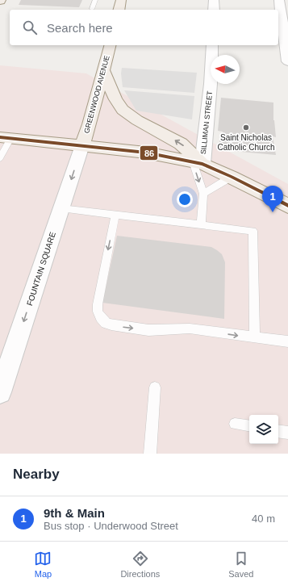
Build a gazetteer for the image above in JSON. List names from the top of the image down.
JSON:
{
  "streets": {
    "main road": ["GREENWOOD AVENUE"],
    "street": ["SILLIMAN STREET", "FOUNTAIN SQUARE"]
  },
  "crossings": [
    ["GREENWOOD AVENUE", "FOUNTAIN SQUARE"]
  ],
  "one_way": ["FOUNTAIN SQUARE"],
  "places": ["Saint Nicholas Catholic Church"],
  "lines": ["transit line 86"],
  "north": "left",
  "page": {
    "search": "Search here",
    "pins": "1",
    "heading": "Nearby",
    "list": [
      {
        "mark": "1",
        "name": "9th & Main",
        "note": "Bus stop · Underwood Street",
        "value": "40 m"
      }
    ],
    "nav": ["Map", "Directions", "Saved"]
  }
}
